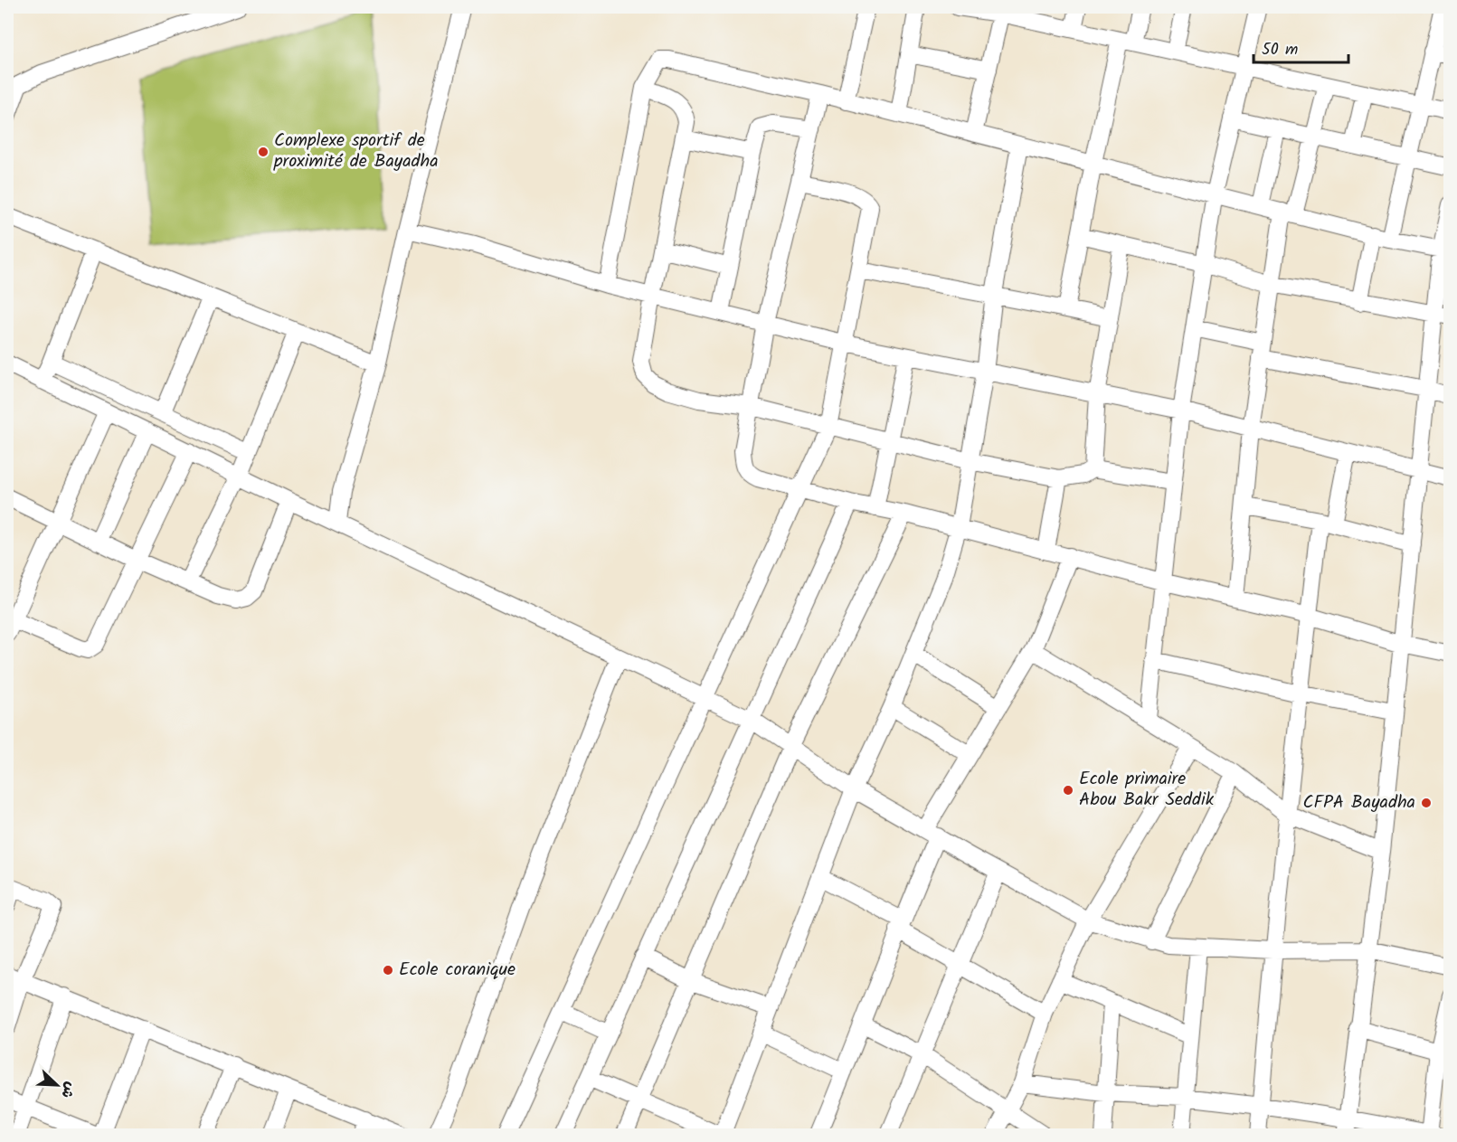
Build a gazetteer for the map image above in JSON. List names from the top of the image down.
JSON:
{
  "places": [
    "Complexe sportif de proximité de Bayadha",
    "Ecole primaire Abou Bakr Seddik",
    "CFPA Bayadha",
    "Ecole coranique"
  ],
  "scale_bar": "50 m",
  "north": "bottom right"
}
